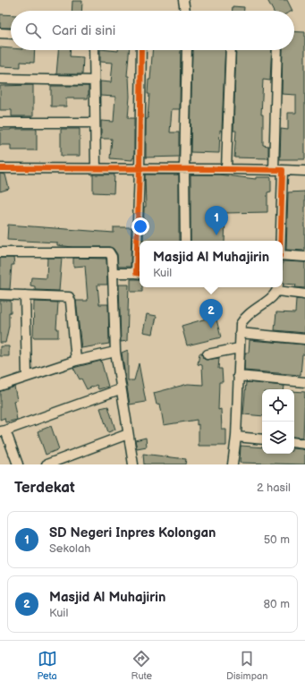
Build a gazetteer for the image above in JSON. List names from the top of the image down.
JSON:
{
  "page": {
    "search": "Cari di sini",
    "pins": ["1", "2"],
    "popup": ["Masjid Al Muhajirin", "Kuil"],
    "heading": ["Terdekat", "2 hasil"],
    "list": [
      {
        "mark": "1",
        "name": "SD Negeri Inpres Kolongan",
        "note": "Sekolah",
        "value": "50 m"
      },
      {
        "mark": "2",
        "name": "Masjid Al Muhajirin",
        "note": "Kuil",
        "value": "80 m"
      }
    ],
    "nav": ["Peta", "Rute", "Disimpan"]
  }
}
